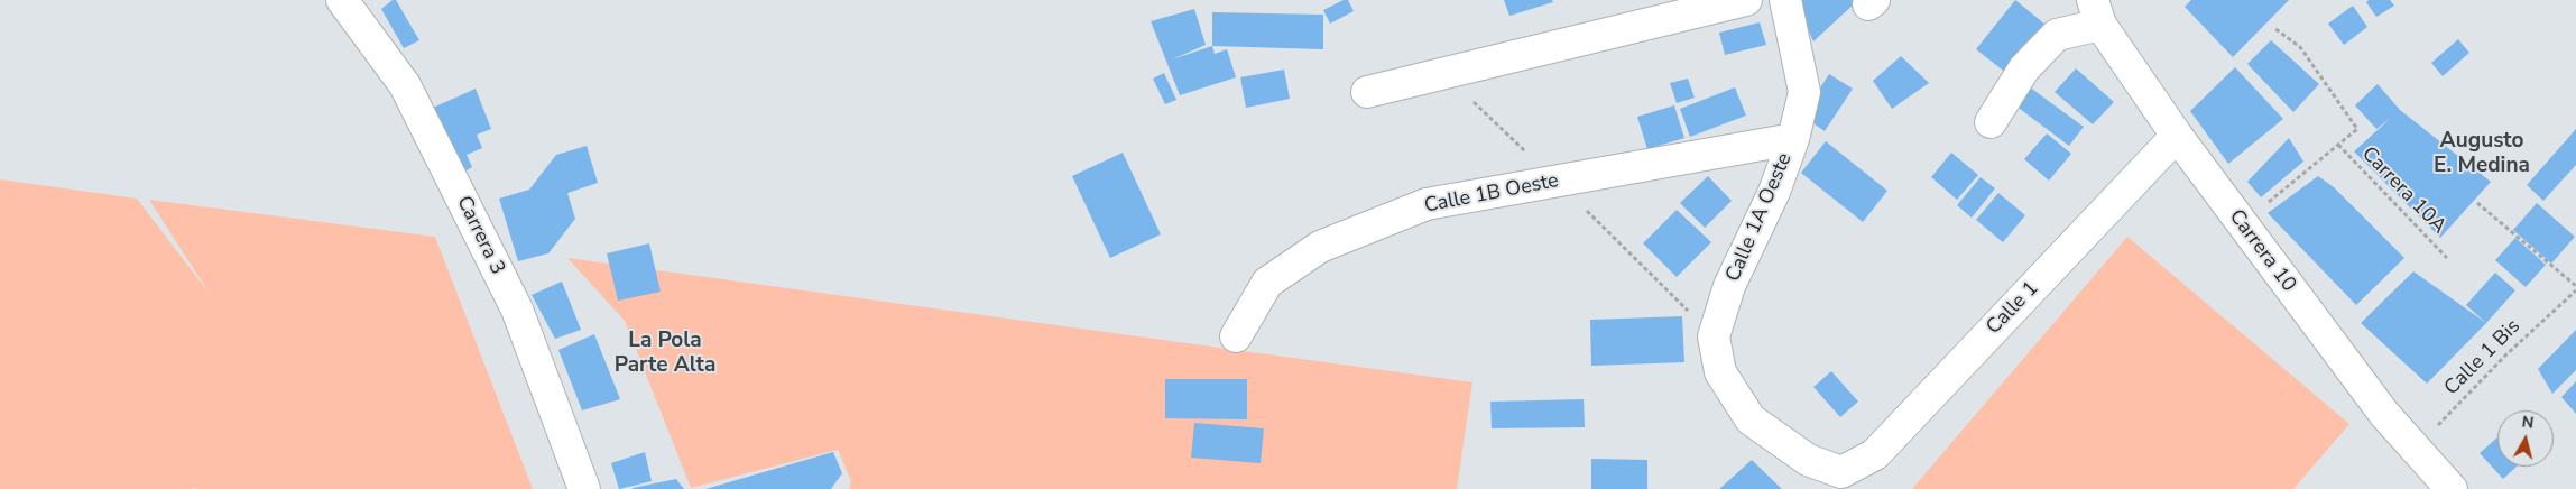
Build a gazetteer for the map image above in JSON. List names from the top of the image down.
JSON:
{
  "streets": {
    "street": [
      "Calle 1B Oeste",
      "Calle 1A Oeste",
      "Carrera 3",
      "Carrera 10",
      "Calle 1"
    ],
    "path": ["Carrera 10A", "Calle 1 Bis"]
  },
  "crossings": [
    ["Calle 1B Oeste", "Calle 1A Oeste"],
    ["Calle 1A Oeste", "Calle 1"],
    ["Carrera 10", "Calle 1"],
    ["Carrera 10", "Calle 1 Bis"]
  ],
  "districts": ["Augusto E. Medina", "La Pola Parte Alta"],
  "north": "top"
}
